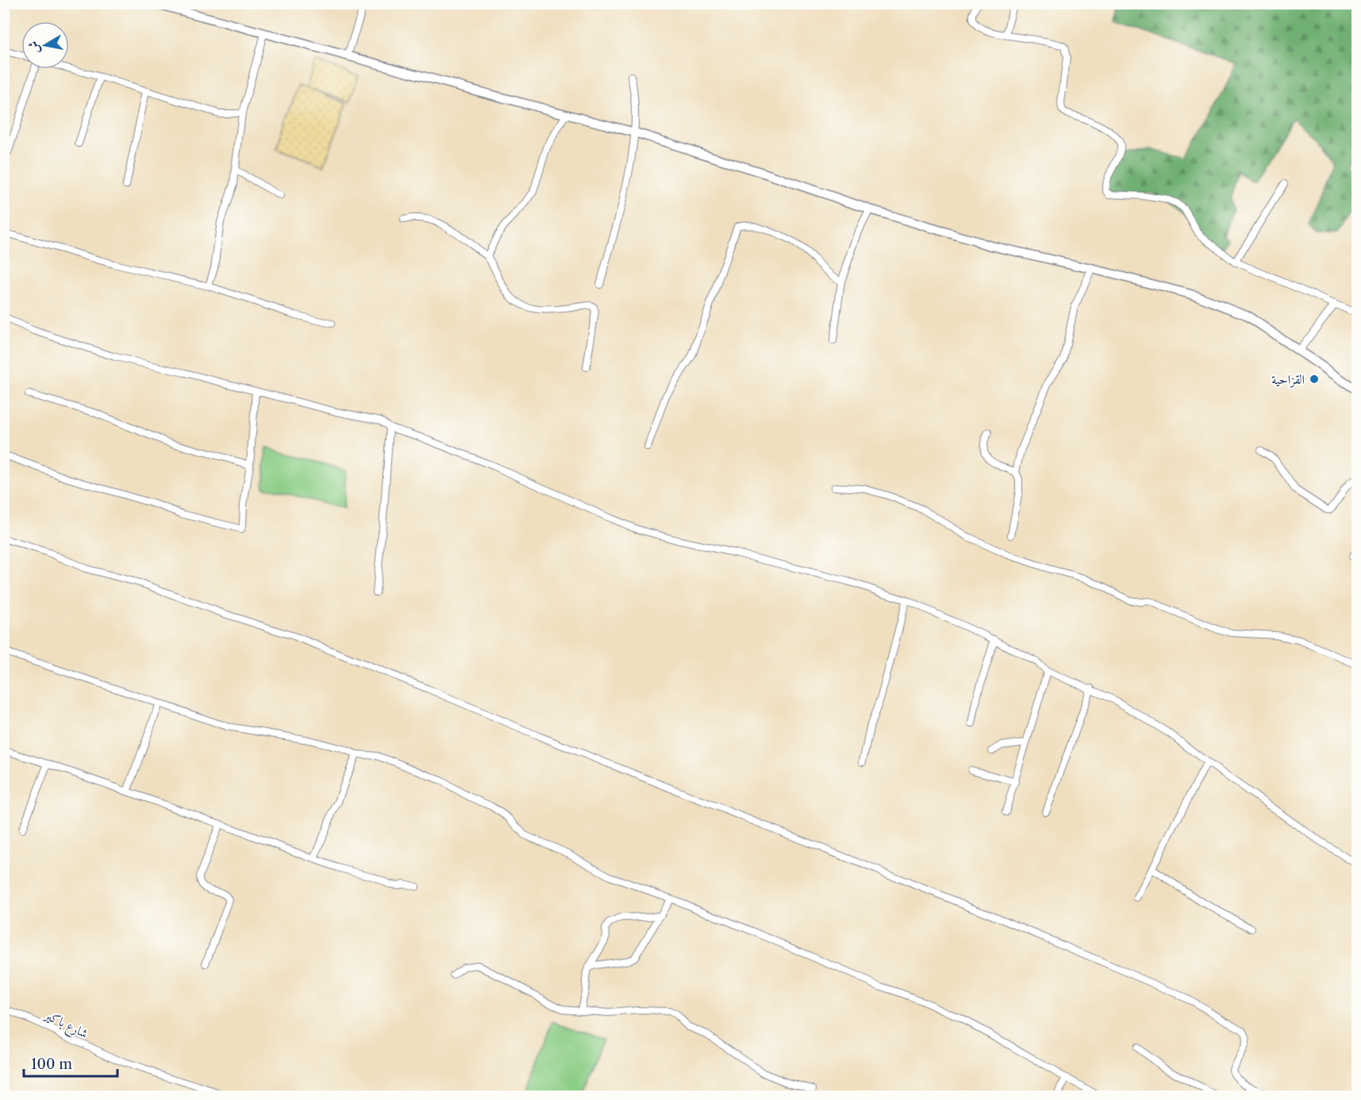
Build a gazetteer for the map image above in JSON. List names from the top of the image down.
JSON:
{
  "streets": {
    "street": ["شارع باكير"]
  },
  "places": ["القزاحية"],
  "scale_bar": "100 m",
  "north": "left"
}
